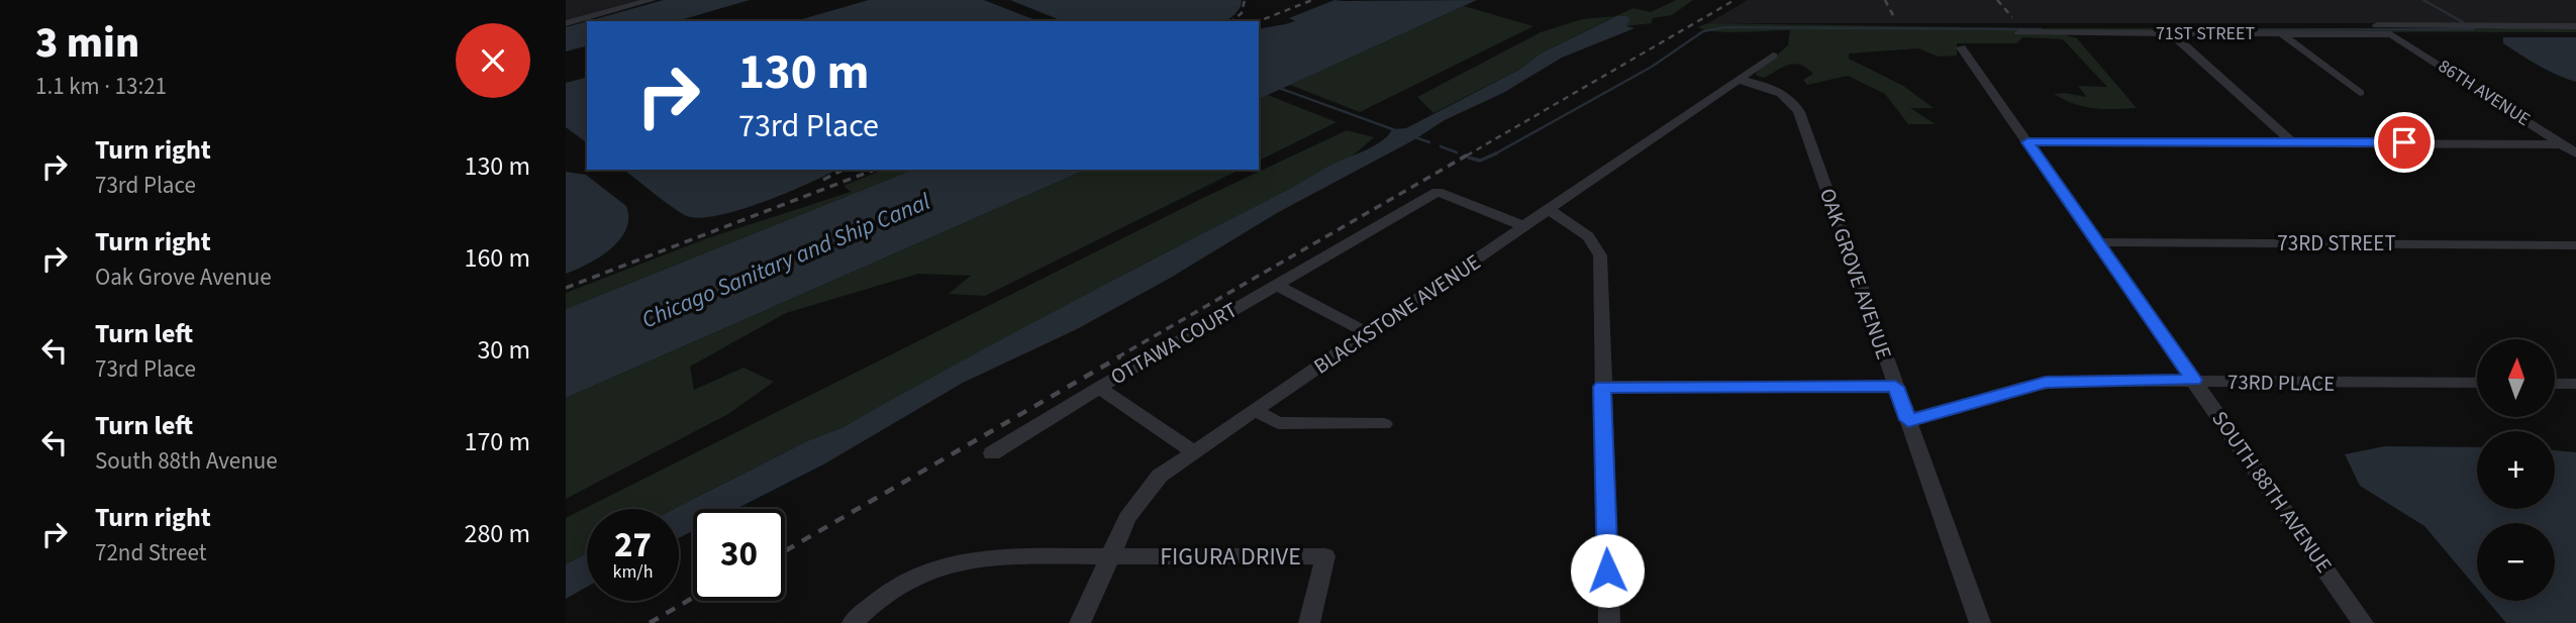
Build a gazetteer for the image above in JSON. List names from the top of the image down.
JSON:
{
  "streets": {
    "street": [
      "71ST STREET",
      "86TH AVENUE",
      "73RD STREET",
      "OAK GROVE AVENUE",
      "BLACKSTONE AVENUE",
      "OTTAWA COURT",
      "73RD PLACE",
      "SOUTH 88TH AVENUE",
      "FIGURA DRIVE"
    ]
  },
  "crossings": [
    ["71ST STREET", "86TH AVENUE"],
    ["73RD STREET", "SOUTH 88TH AVENUE"],
    ["OAK GROVE AVENUE", "BLACKSTONE AVENUE"],
    ["OAK GROVE AVENUE", "73RD PLACE"],
    ["BLACKSTONE AVENUE", "OTTAWA COURT"],
    ["BLACKSTONE AVENUE", "FIGURA DRIVE"],
    ["73RD PLACE", "SOUTH 88TH AVENUE"]
  ],
  "water": ["Chicago Sanitary and Ship Canal"],
  "north": "top",
  "page": {
    "heading": ["3 min", "1.1 km · 13:21"],
    "turn": ["130 m", "73rd Place"],
    "list": [
      {
        "name": "Turn right",
        "note": "73rd Place",
        "value": "130 m"
      },
      {
        "name": "Turn right",
        "note": "Oak Grove Avenue",
        "value": "160 m"
      },
      {
        "name": "Turn left",
        "note": "73rd Place",
        "value": "30 m"
      },
      {
        "name": "Turn left",
        "note": "South 88th Avenue",
        "value": "170 m"
      },
      {
        "name": "Turn right",
        "note": "72nd Street",
        "value": "280 m"
      }
    ],
    "map_buttons": ["+", "−"],
    "speed": "27 km/h",
    "limit": "30"
  }
}
